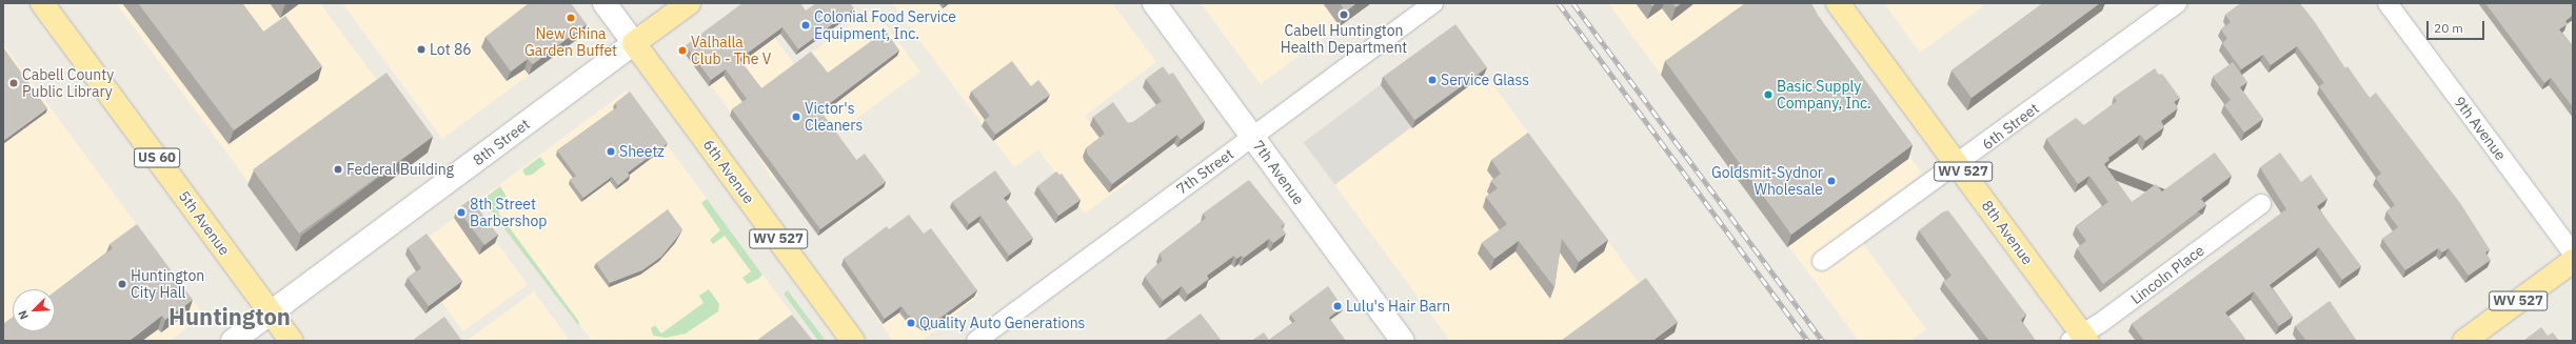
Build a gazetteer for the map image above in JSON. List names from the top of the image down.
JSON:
{
  "streets": {
    "main road": [
      "8th Street",
      "US 60",
      "6th Avenue",
      "WV 527",
      "7th Avenue",
      "5th Avenue",
      "8th Avenue"
    ],
    "street": [
      "6th Street",
      "9th Avenue",
      "7th Street",
      "Lincoln Place"
    ]
  },
  "crossings": [
    ["6th Street", "8th Avenue"],
    ["8th Street", "6th Avenue"],
    ["8th Street", "5th Avenue"],
    ["7th Street", "7th Avenue"],
    ["8th Avenue", "Lincoln Place"]
  ],
  "districts": ["Huntington"],
  "places": [
    "Cabell Huntington Health Department",
    "New China Garden Buffet",
    "Colonial Food Service Equipment, Inc.",
    "Lot 86",
    "Valhalla Club - The V",
    "Service Glass",
    "Cabell County Public Library",
    "Basic Supply Company, Inc.",
    "Victor's Cleaners",
    "Sheetz",
    "Federal Building",
    "Goldsmit-Sydnor Wholesale",
    "8th Street Barbershop",
    "Huntington City Hall",
    "Lulu's Hair Barn",
    "Quality Auto Generations"
  ],
  "scale_bar": "20 m",
  "north": "bottom left"
}
